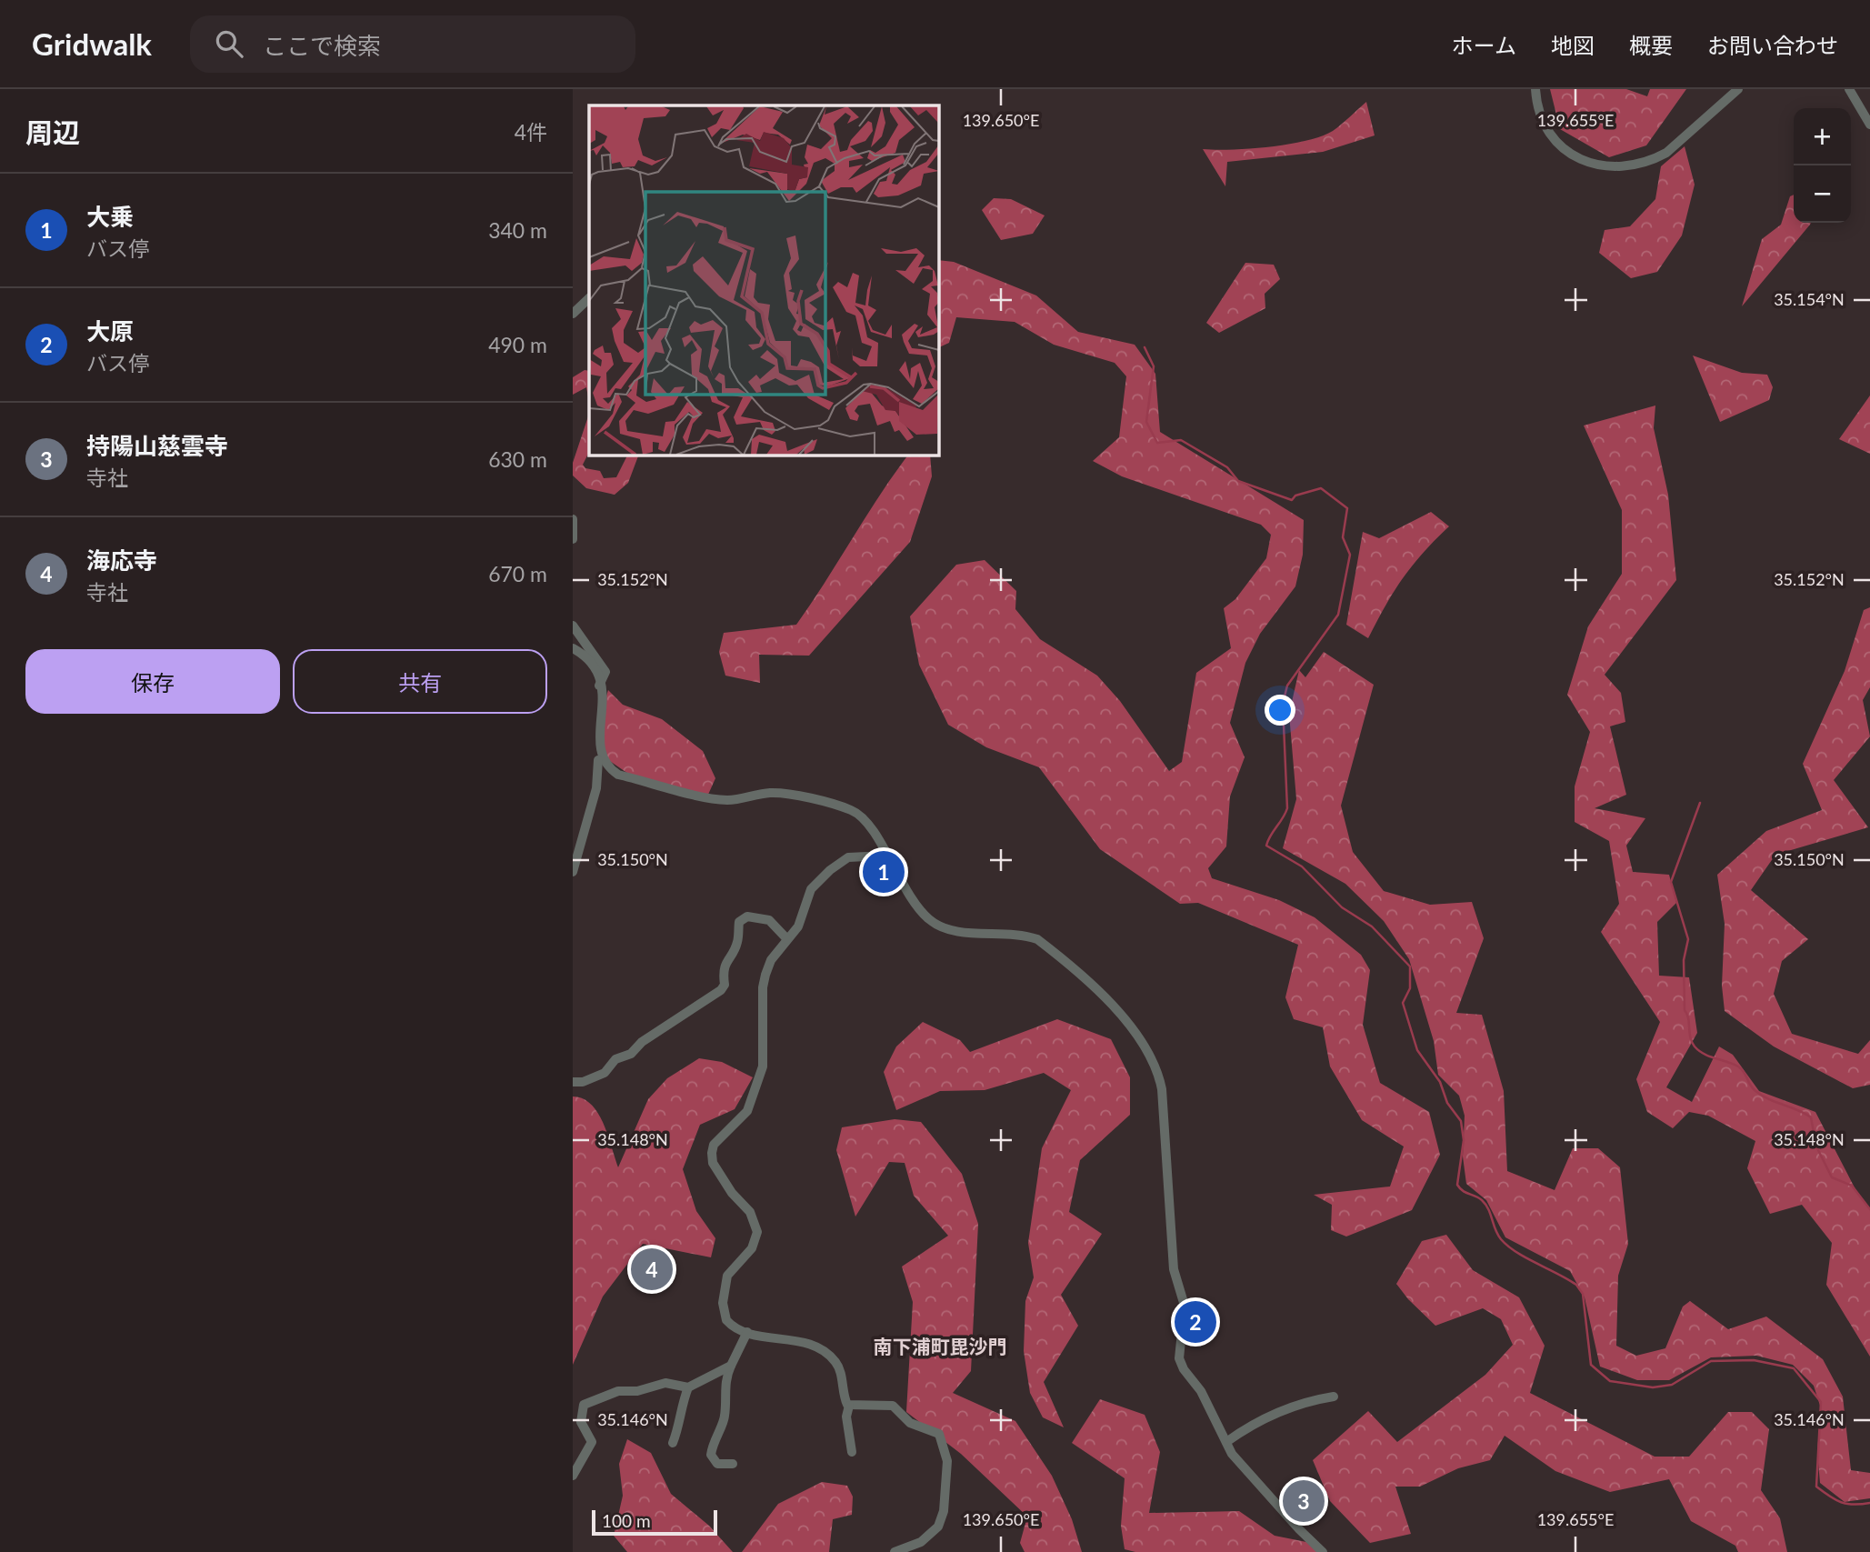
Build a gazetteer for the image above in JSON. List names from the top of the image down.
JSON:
{
  "districts": ["南下浦町毘沙門"],
  "scale_bar": "100 m",
  "page": {
    "header": "Gridwalk",
    "search": "ここで検索",
    "nav": [
      "ホーム",
      "地図",
      "概要",
      "お問い合わせ"
    ],
    "heading": ["周辺", "4件"],
    "map_buttons": ["+", "−"],
    "list": [
      {
        "mark": "1",
        "name": "大乗",
        "note": "バス停",
        "value": "340 m"
      },
      {
        "mark": "2",
        "name": "大原",
        "note": "バス停",
        "value": "490 m"
      },
      {
        "mark": "3",
        "name": "持陽山慈雲寺",
        "note": "寺社",
        "value": "630 m"
      },
      {
        "mark": "4",
        "name": "海応寺",
        "note": "寺社",
        "value": "670 m"
      }
    ],
    "buttons": ["保存", "共有"],
    "pins": [
      "1",
      "4",
      "2",
      "3"
    ],
    "scale": "100 m"
  },
  "coordinates": [
    "139.650°E",
    "139.655°E",
    "35.154°N",
    "35.152°N",
    "35.150°N",
    "35.148°N",
    "35.146°N"
  ]
}
